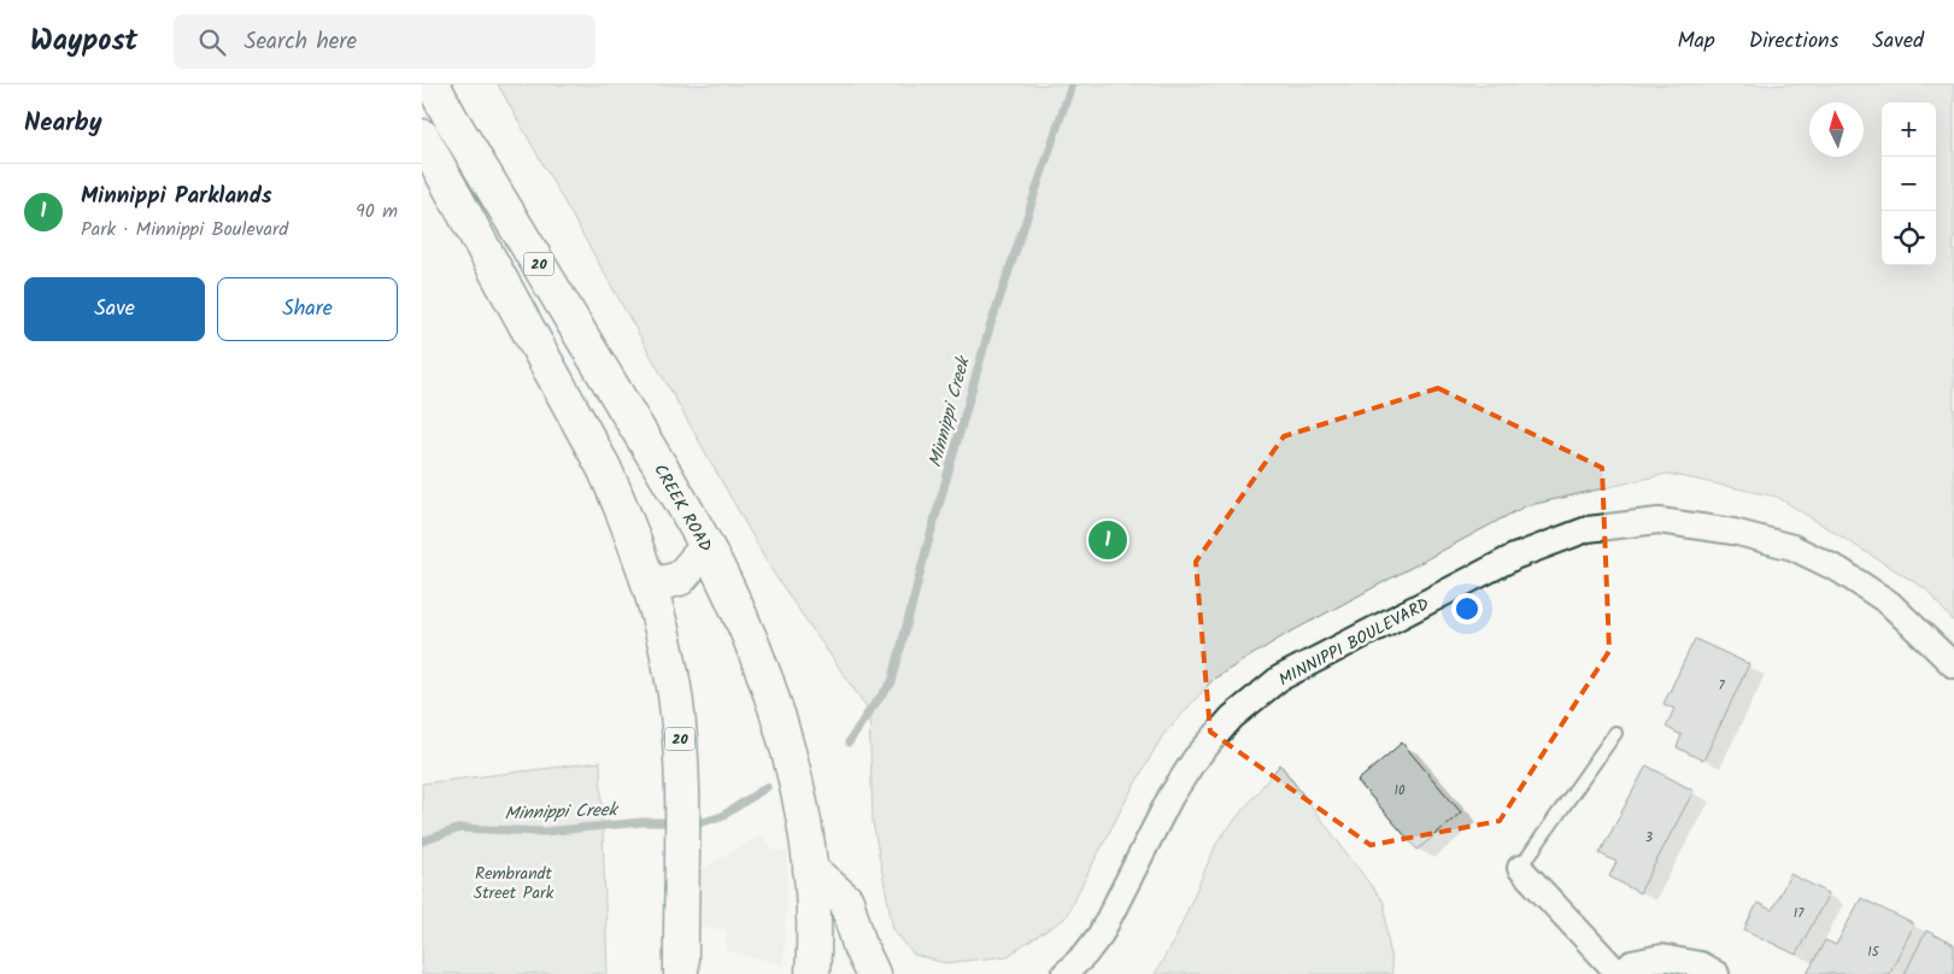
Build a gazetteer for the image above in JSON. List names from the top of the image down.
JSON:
{
  "streets": {
    "main road": ["20", "CREEK ROAD"],
    "street": ["MINNIPPI BOULEVARD"]
  },
  "water": ["Minnippi Creek"],
  "parks": ["Rembrandt Street Park"],
  "house_numbers": [
    "7",
    "10",
    "3",
    "17",
    "15"
  ],
  "north": "top",
  "page": {
    "header": "Waypost",
    "search": "Search here",
    "nav": ["Map", "Directions", "Saved"],
    "heading": "Nearby",
    "map_buttons": ["+", "−"],
    "list": [
      {
        "mark": "1",
        "name": "Minnippi Parklands",
        "note": "Park · Minnippi Boulevard",
        "value": "90 m"
      }
    ],
    "buttons": ["Save", "Share"],
    "pins": "1"
  }
}
